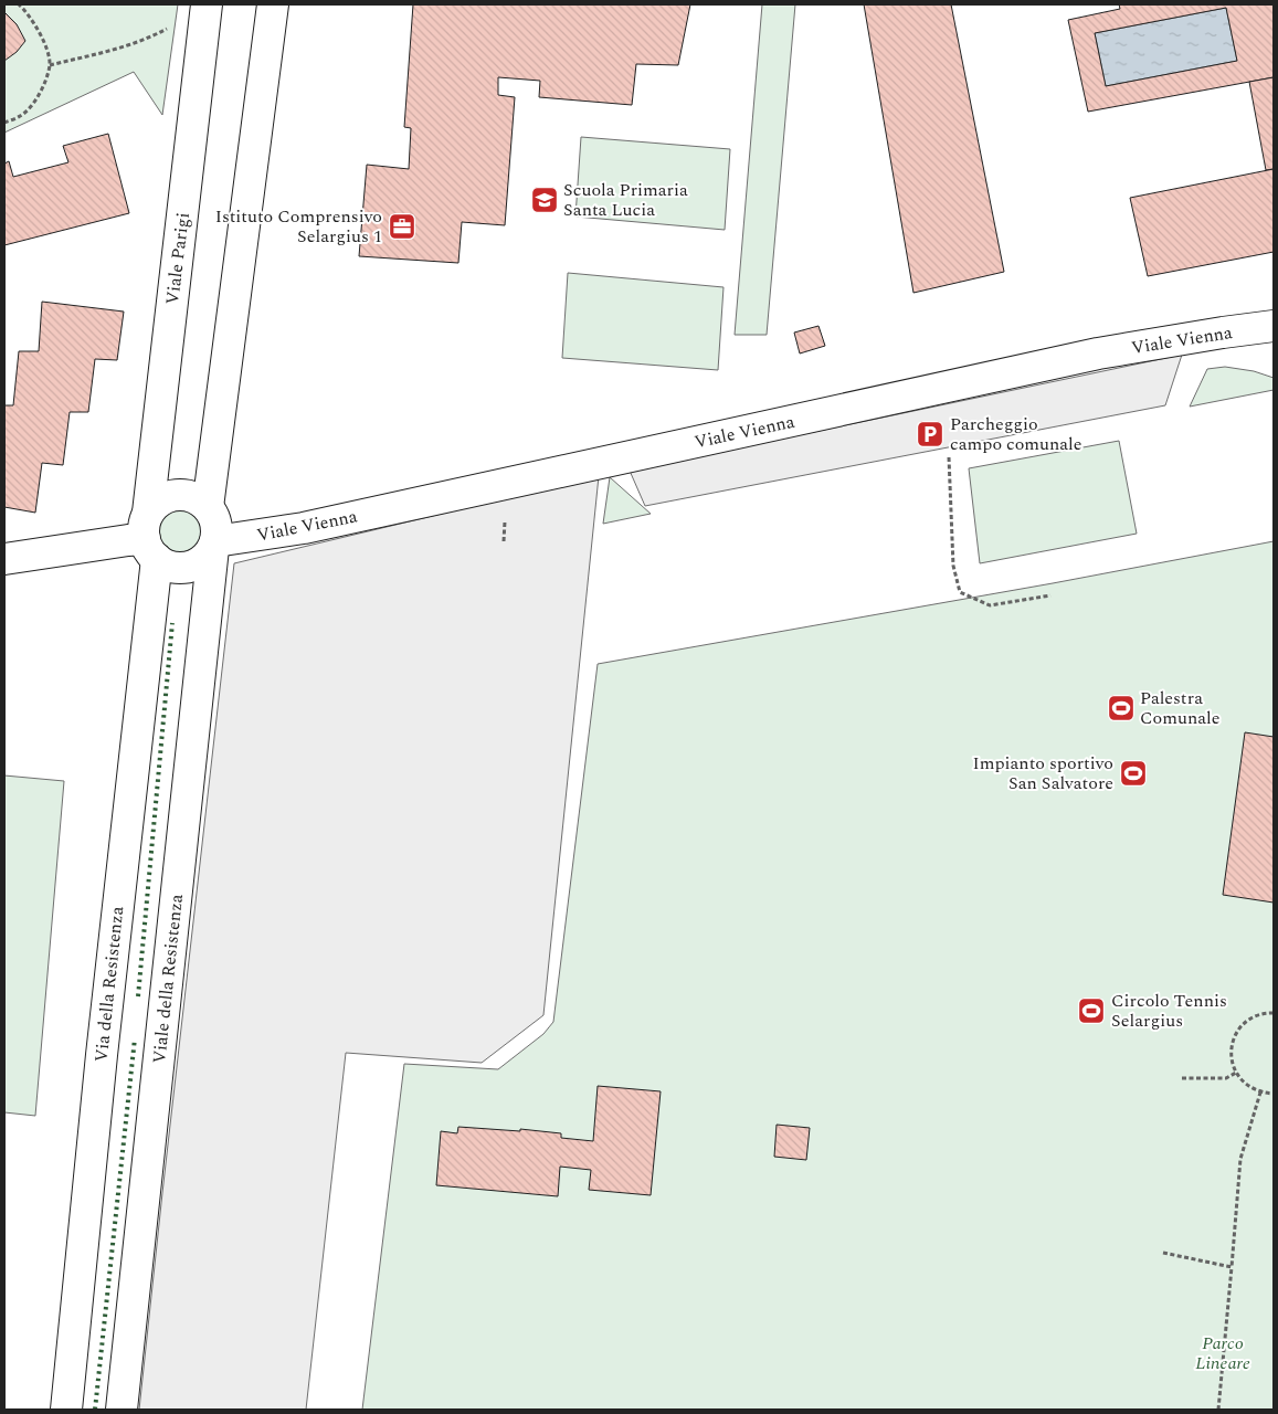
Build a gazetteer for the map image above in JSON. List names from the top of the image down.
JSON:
{
  "streets": {
    "street": [
      "Viale Parigi",
      "Viale Vienna",
      "Viale della Resistenza",
      "Via della Resistenza"
    ]
  },
  "crossings": [
    ["Viale Parigi", "Viale Vienna"],
    ["Viale Parigi", "Viale della Resistenza"],
    ["Viale Parigi", "Via della Resistenza"],
    ["Viale Vienna", "Viale della Resistenza"],
    ["Viale Vienna", "Via della Resistenza"],
    ["Viale della Resistenza", "Via della Resistenza"]
  ],
  "parks": ["Parco Lineare"],
  "places": {
    "school or university": ["Scuola Primaria Santa Lucia"],
    "office": ["Istituto Comprensivo Selargius 1"],
    "parking": ["Parcheggio campo comunale"],
    "sports": ["Palestra Comunale", "Impianto sportivo San Salvatore", "Circolo Tennis Selargius"]
  }
}
